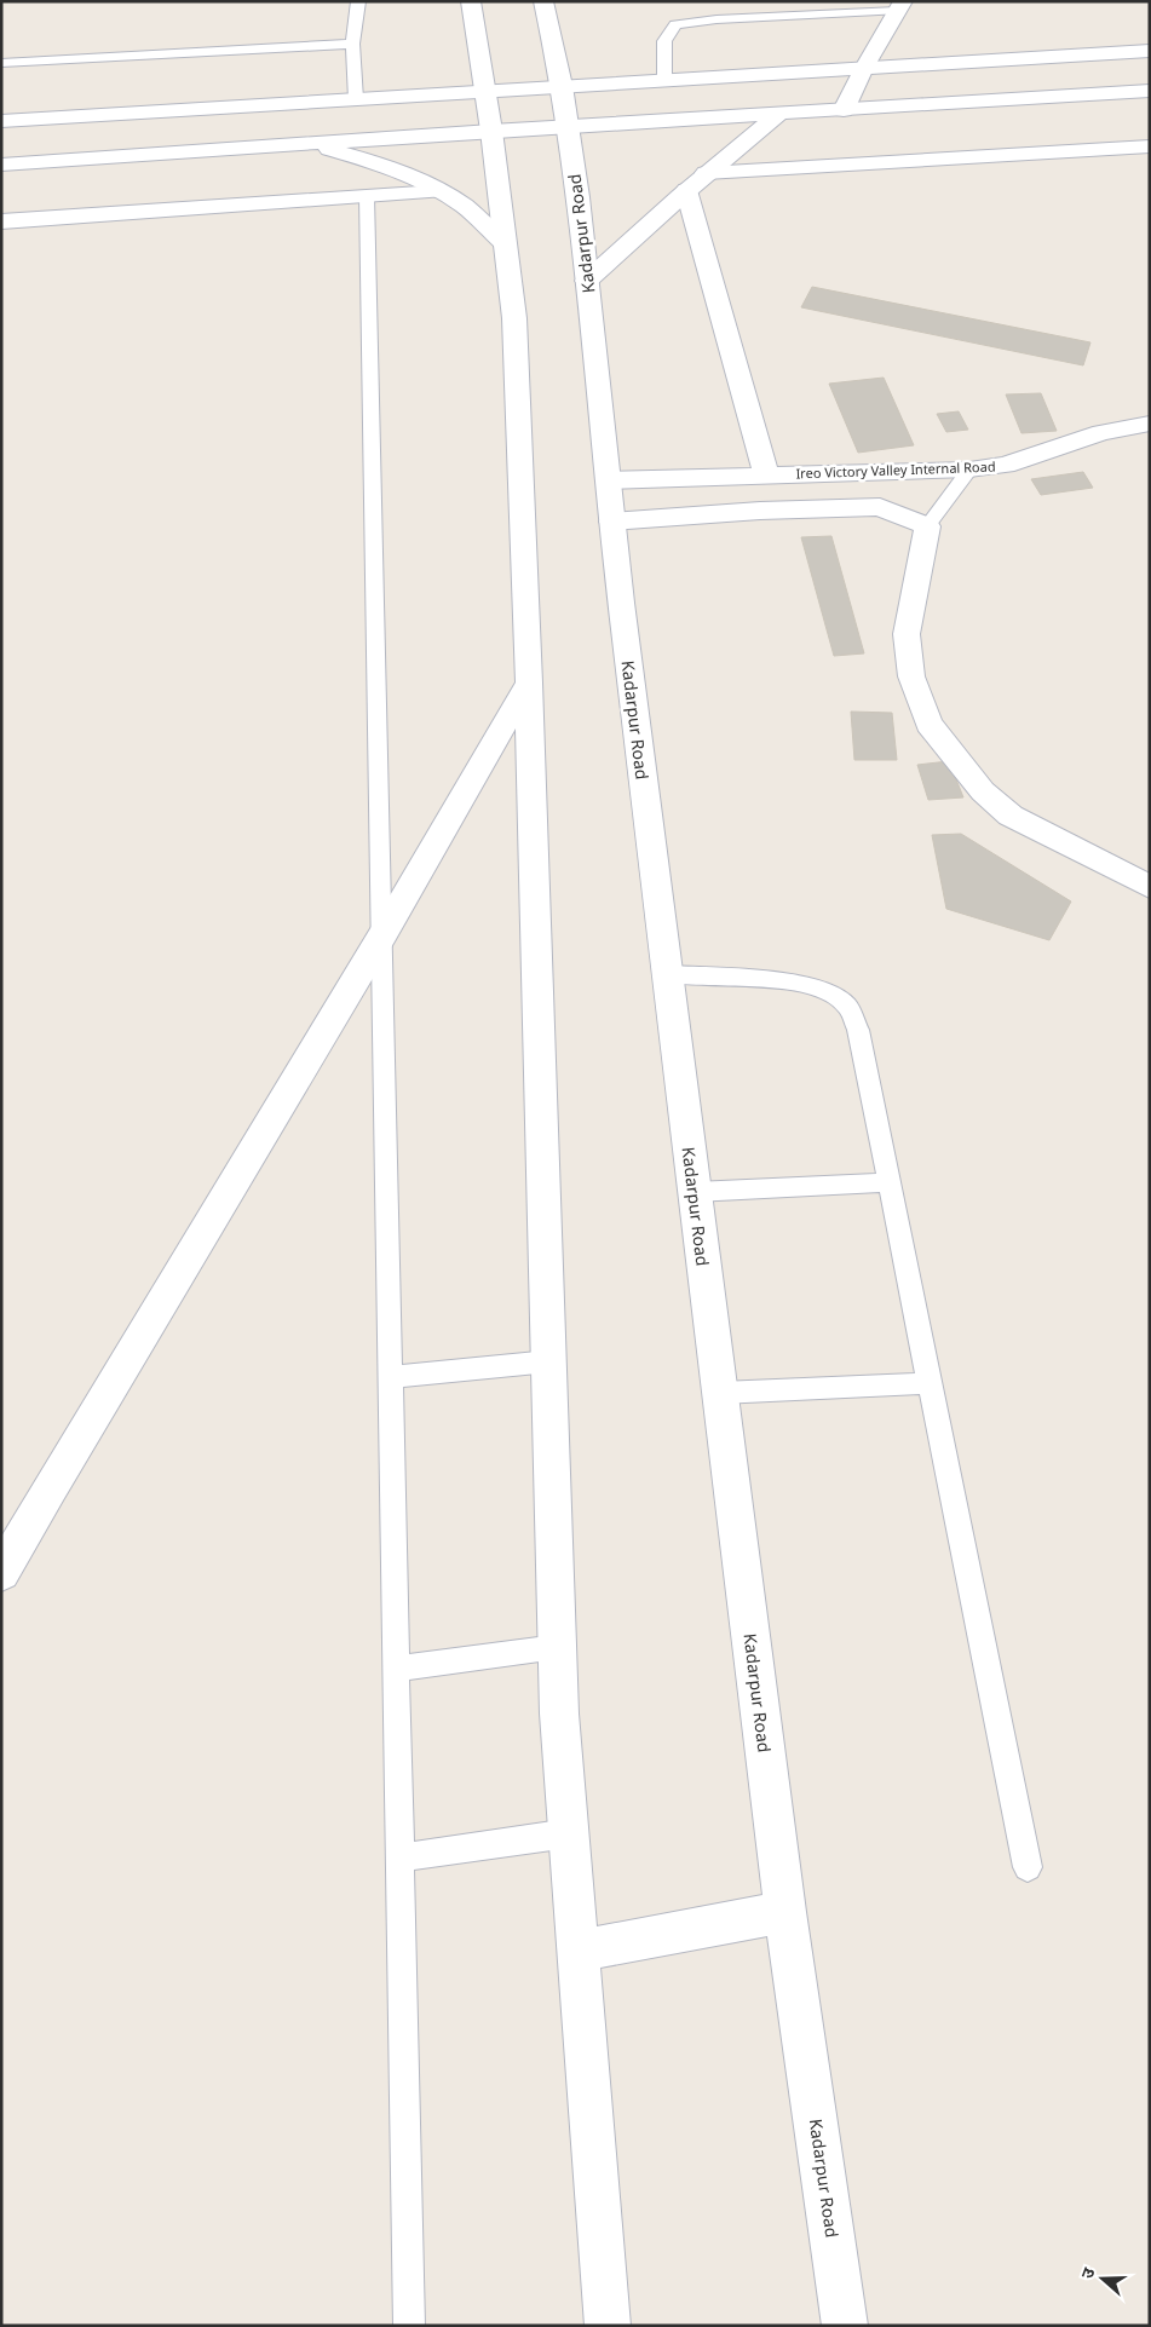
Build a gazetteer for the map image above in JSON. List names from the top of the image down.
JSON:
{
  "streets": {
    "street": ["Kadarpur Road", "Ireo Victory Valley Internal Road"]
  },
  "crossings": [
    ["Kadarpur Road", "Ireo Victory Valley Internal Road"]
  ],
  "north": "left"
}
